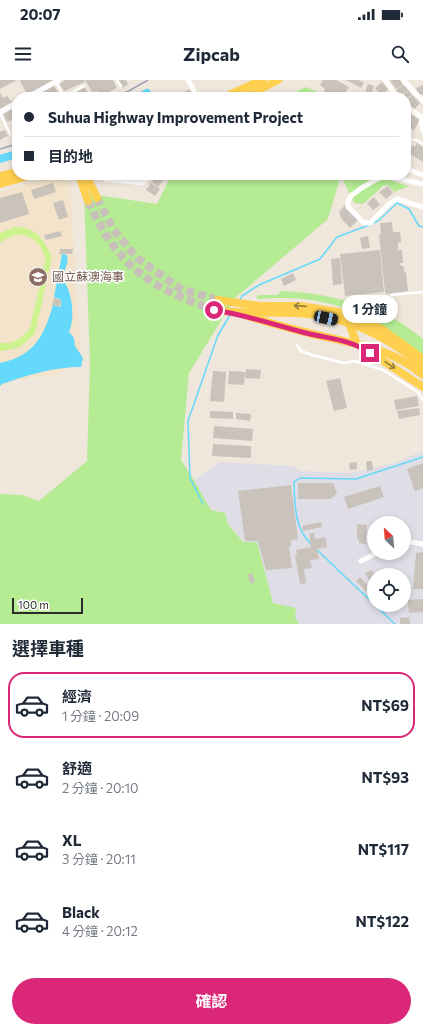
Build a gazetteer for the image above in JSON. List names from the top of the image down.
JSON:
{
  "places": {
    "school or university": ["國立蘇澳海事"]
  },
  "scale_bar": "100 m",
  "north": "top left",
  "page": {
    "status": "20:07",
    "header": "Zipcab",
    "banner": ["Suhua Highway Improvement Project", "目的地"],
    "bubble": "1 分鐘",
    "scale": "100 m",
    "heading": "選擇車種",
    "list": [
      {
        "name": "經濟",
        "note": "1 分鐘 · 20:09",
        "value": "NT$69"
      },
      {
        "name": "舒適",
        "note": "2 分鐘 · 20:10",
        "value": "NT$93"
      },
      {
        "name": "XL",
        "note": "3 分鐘 · 20:11",
        "value": "NT$117"
      },
      {
        "name": "Black",
        "note": "4 分鐘 · 20:12",
        "value": "NT$122"
      }
    ],
    "buttons": "確認"
  }
}
